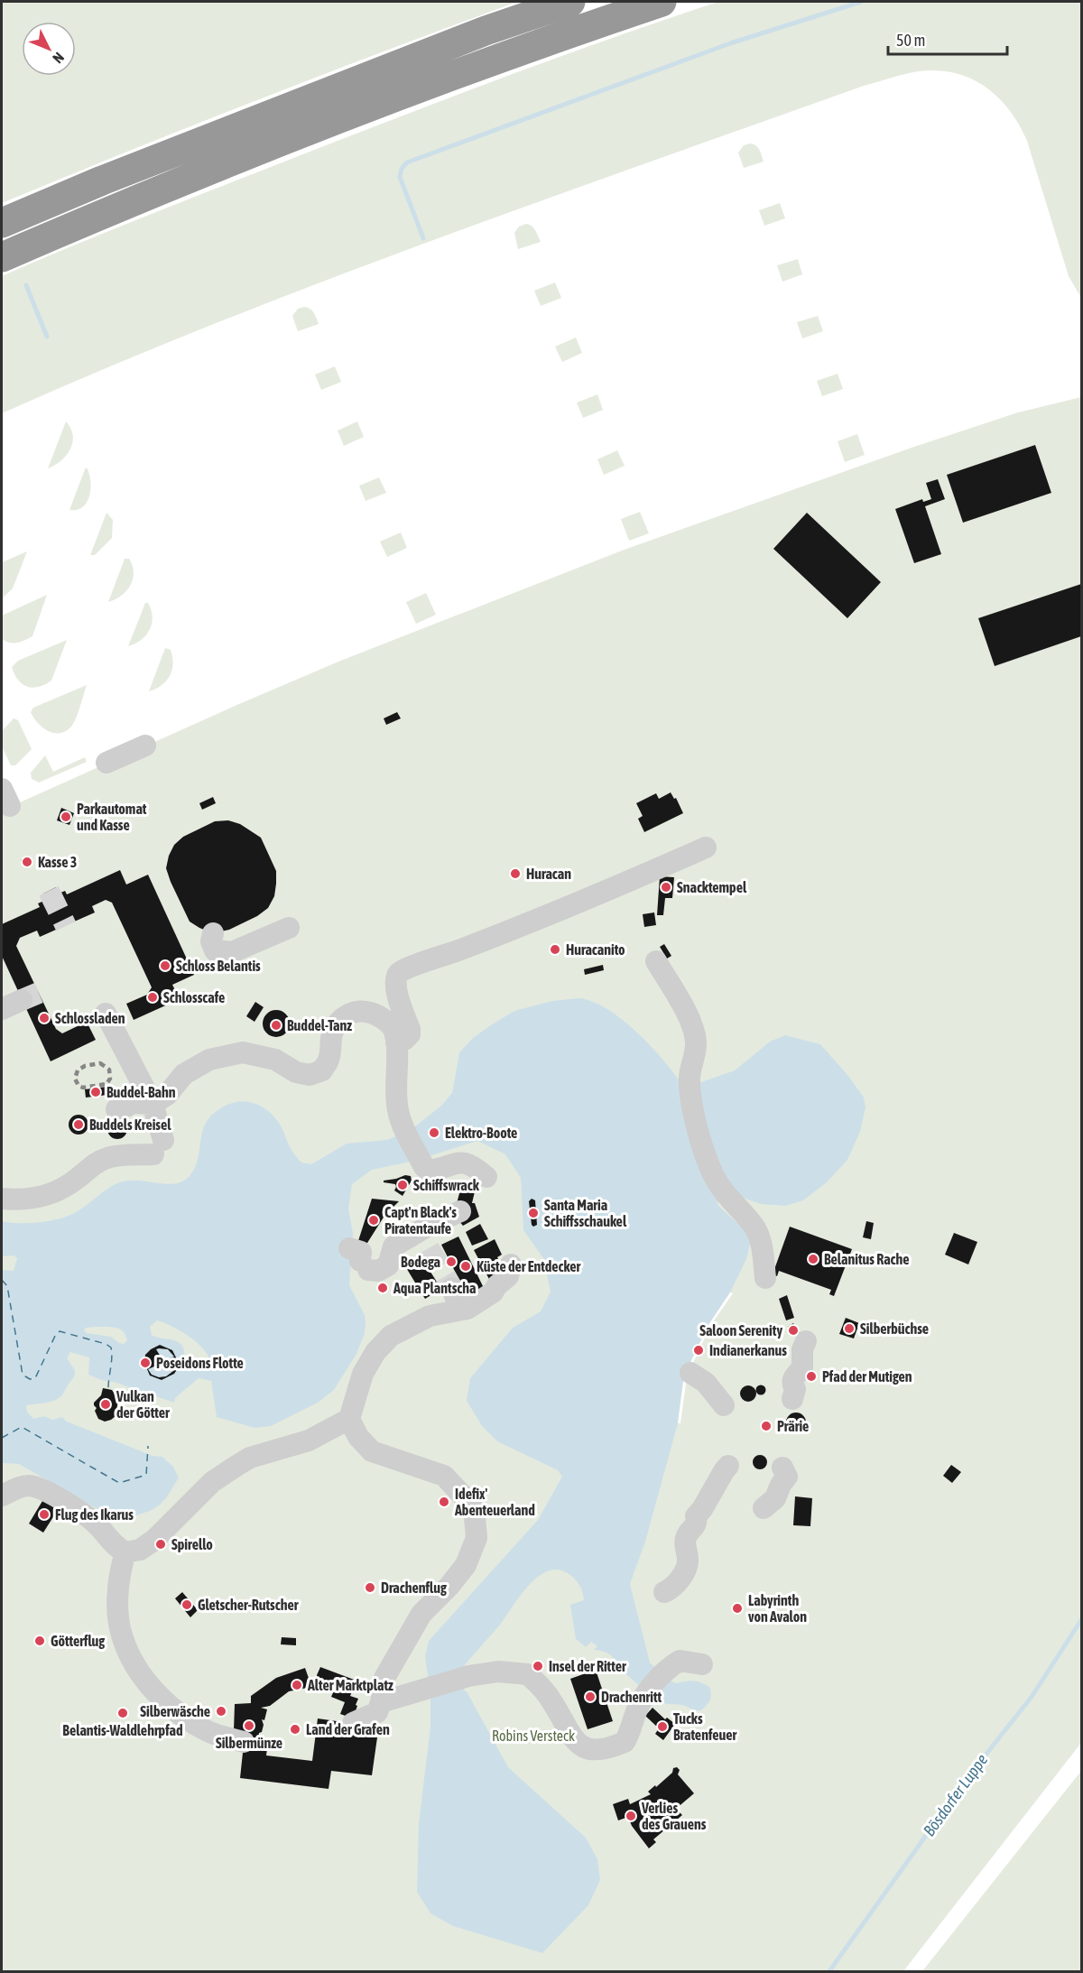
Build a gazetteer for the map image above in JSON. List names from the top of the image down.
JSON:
{
  "water": ["Bösdorfer Luppe"],
  "parks": ["Robins Versteck"],
  "places": [
    "Parkautomat und Kasse",
    "Kasse 3",
    "Huracan",
    "Snacktempel",
    "Huracanito",
    "Schloss Belantis",
    "Schlosscafe",
    "Schlossladen",
    "Buddel-Tanz",
    "Buddel-Bahn",
    "Buddels Kreisel",
    "Elektro-Boote",
    "Schiffswrack",
    "Santa Maria Schiffsschaukel",
    "Capt'n Black's Piratentaufe",
    "Belanitus Rache",
    "Bodega",
    "Küste der Entdecker",
    "Aqua Plantscha",
    "Silberbüchse",
    "Saloon Serenity",
    "Indianerkanus",
    "Poseidons Flotte",
    "Pfad der Mutigen",
    "Vulkan der Götter",
    "Prärie",
    "Idefix' Abenteuerland",
    "Flug des Ikarus",
    "Spirello",
    "Drachenflug",
    "Gletscher-Rutscher",
    "Labyrinth von Avalon",
    "Götterflug",
    "Insel der Ritter",
    "Alter Marktplatz",
    "Drachenritt",
    "Silberwäsche",
    "Belantis-Waldlehrpfad",
    "Silbermünze",
    "Tucks Bratenfeuer",
    "Land der Grafen",
    "Verlies des Grauens"
  ],
  "scale_bar": "50 m",
  "north": "bottom right"
}
